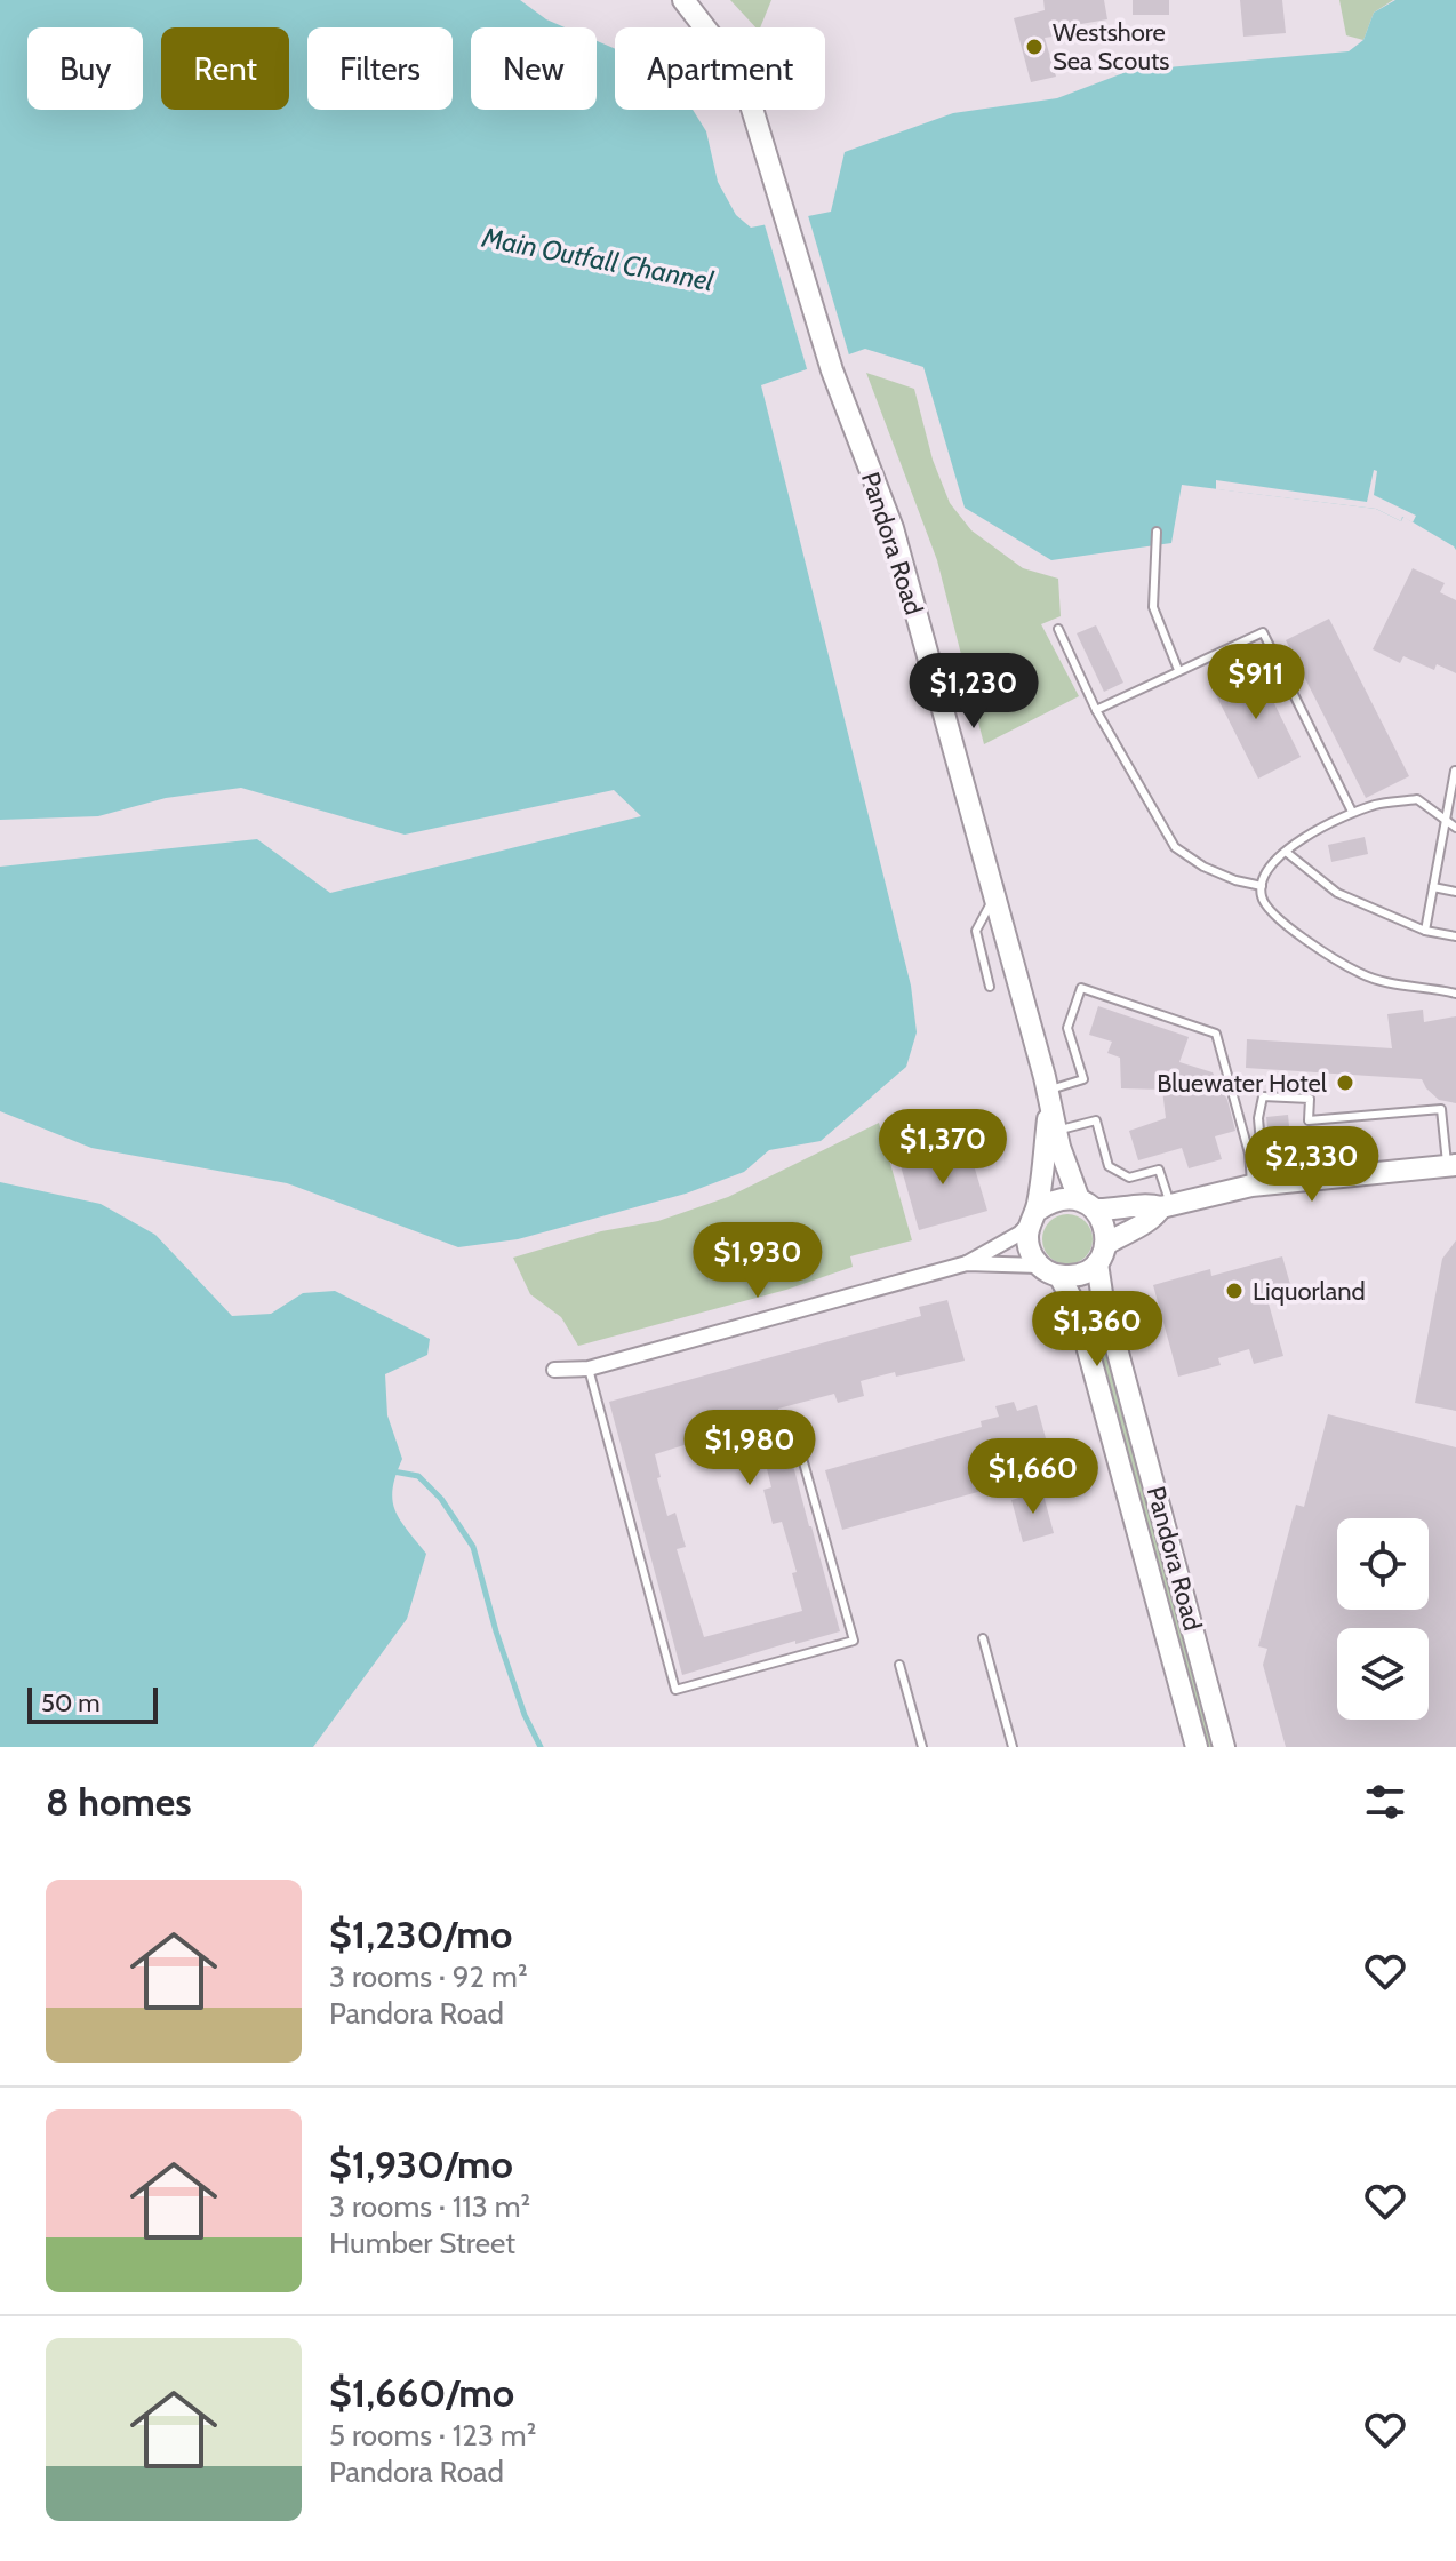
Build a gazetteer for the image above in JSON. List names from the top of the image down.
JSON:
{
  "streets": {
    "main road": ["Pandora Road"]
  },
  "water": ["Main Outfall Channel"],
  "places": ["Westshore Sea Scouts", "Bluewater Hotel", "Liquorland"],
  "scale_bar": "50 m",
  "page": {
    "chip": [
      "Buy",
      "Rent",
      "Filters",
      "New",
      "Apartment"
    ],
    "price": [
      "$911",
      "$1,230",
      "$1,370",
      "$2,330",
      "$1,930",
      "$1,360",
      "$1,980",
      "$1,660"
    ],
    "scale": "50 m",
    "heading": "8 homes",
    "list": [
      {
        "name": "$1,230/mo",
        "note": "3 rooms · 92 m² · Pandora Road"
      },
      {
        "name": "$1,930/mo",
        "note": "3 rooms · 113 m² · Humber Street"
      },
      {
        "name": "$1,660/mo",
        "note": "5 rooms · 123 m² · Pandora Road"
      }
    ]
  }
}
